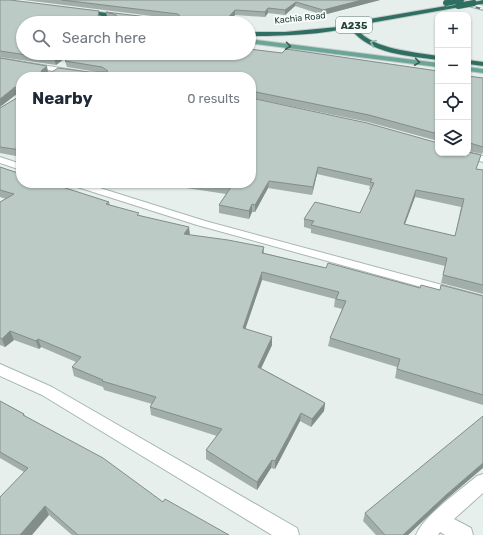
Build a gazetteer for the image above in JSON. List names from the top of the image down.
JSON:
{
  "streets": {
    "highway": ["Kachia Road", "A235"]
  },
  "crossings": [
    ["Kachia Road", "A235"]
  ],
  "page": {
    "map_buttons": ["+", "−"],
    "search": "Search here",
    "heading": ["Nearby", "0 results"]
  }
}
